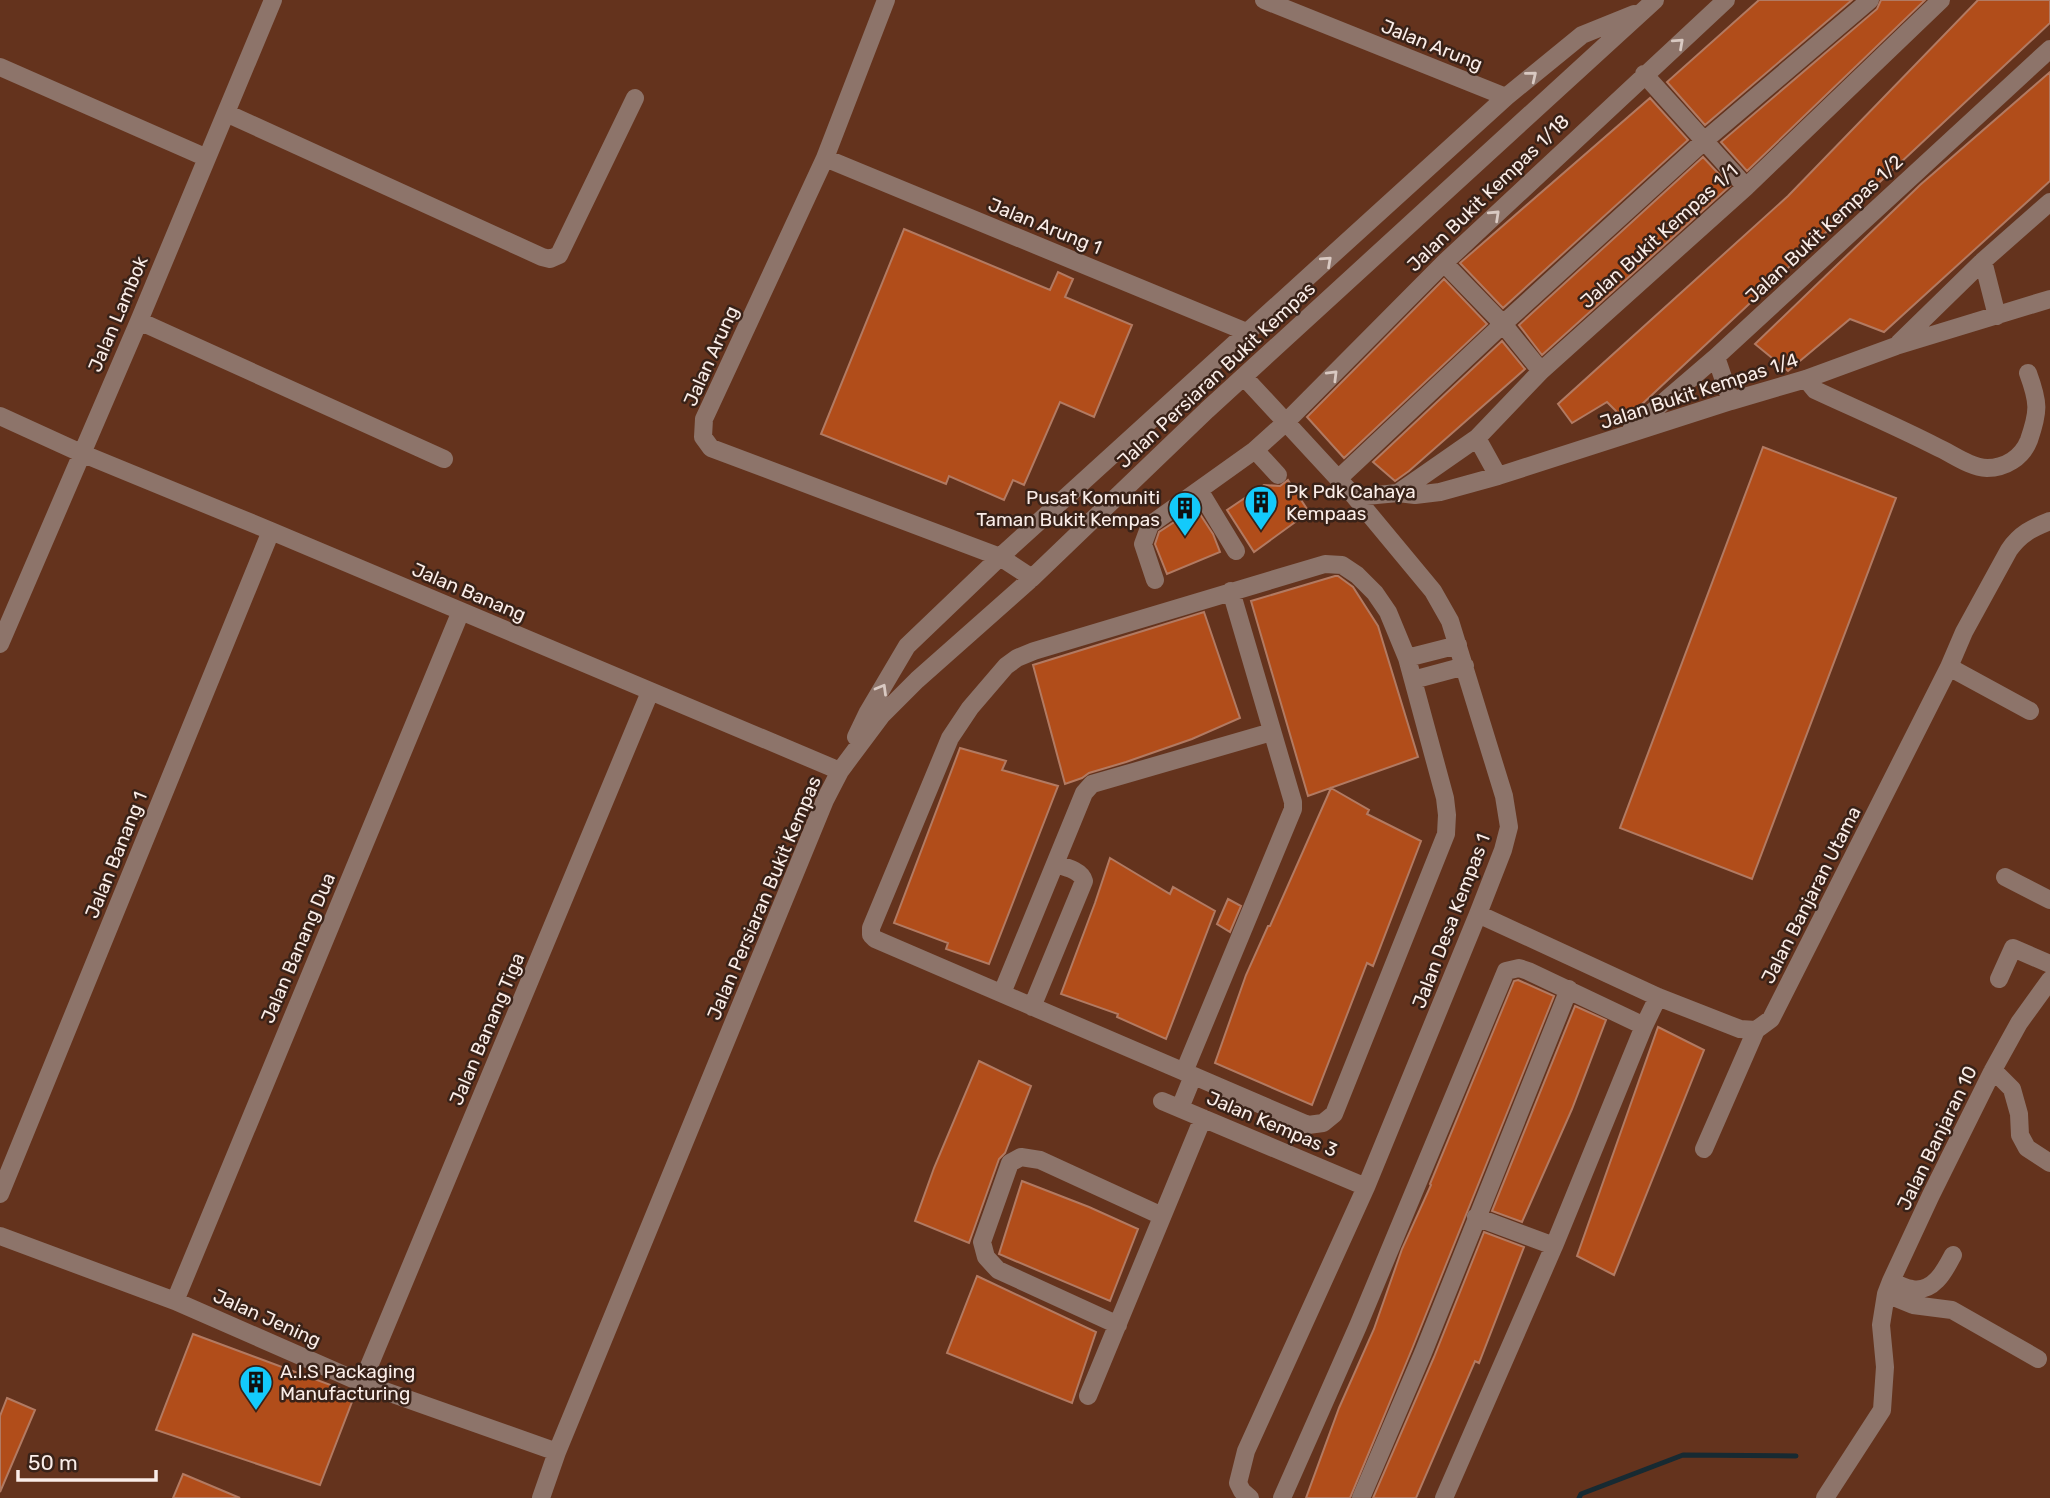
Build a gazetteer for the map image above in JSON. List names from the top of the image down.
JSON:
{
  "streets": {
    "street": [
      "Jalan Arung",
      "Jalan Bukit Kempas 1/18",
      "Jalan Arung 1",
      "Jalan Bukit Kempas 1/2",
      "Jalan Bukit Kempas 1/1",
      "Jalan Lambok",
      "Jalan Persiaran Bukit Kempas",
      "Jalan Bukit Kempas 1/4",
      "Jalan Banang",
      "Jalan Banang 1",
      "Jalan Banjaran Utama",
      "Jalan Desa Kempas 1",
      "Jalan Banang Dua",
      "Jalan Banang Tiga",
      "Jalan Kempas 3",
      "Jalan Banjaran 10",
      "Jalan Jening"
    ]
  },
  "crossings": [
    ["Jalan Arung", "Jalan Arung 1"],
    ["Jalan Arung", "Jalan Persiaran Bukit Kempas"],
    ["Jalan Bukit Kempas 1/18", "Jalan Desa Kempas 1"],
    ["Jalan Bukit Kempas 1/2", "Jalan Bukit Kempas 1/4"],
    ["Jalan Bukit Kempas 1/1", "Jalan Bukit Kempas 1/4"],
    ["Jalan Lambok", "Jalan Banang"],
    ["Jalan Persiaran Bukit Kempas", "Jalan Banang"],
    ["Jalan Persiaran Bukit Kempas", "Jalan Desa Kempas 1"],
    ["Jalan Persiaran Bukit Kempas", "Jalan Jening"],
    ["Jalan Bukit Kempas 1/4", "Jalan Desa Kempas 1"],
    ["Jalan Banang", "Jalan Banang 1"],
    ["Jalan Banang", "Jalan Banang Dua"],
    ["Jalan Banang", "Jalan Banang Tiga"],
    ["Jalan Desa Kempas 1", "Jalan Kempas 3"],
    ["Jalan Banang Dua", "Jalan Jening"],
    ["Jalan Banang Tiga", "Jalan Jening"]
  ],
  "places": {
    "building": ["Pk Pdk Cahaya Kempaas", "Pusat Komuniti Taman Bukit Kempas", "A.I.S Packaging Manufacturing"]
  },
  "scale_bar": "50 m"
}
